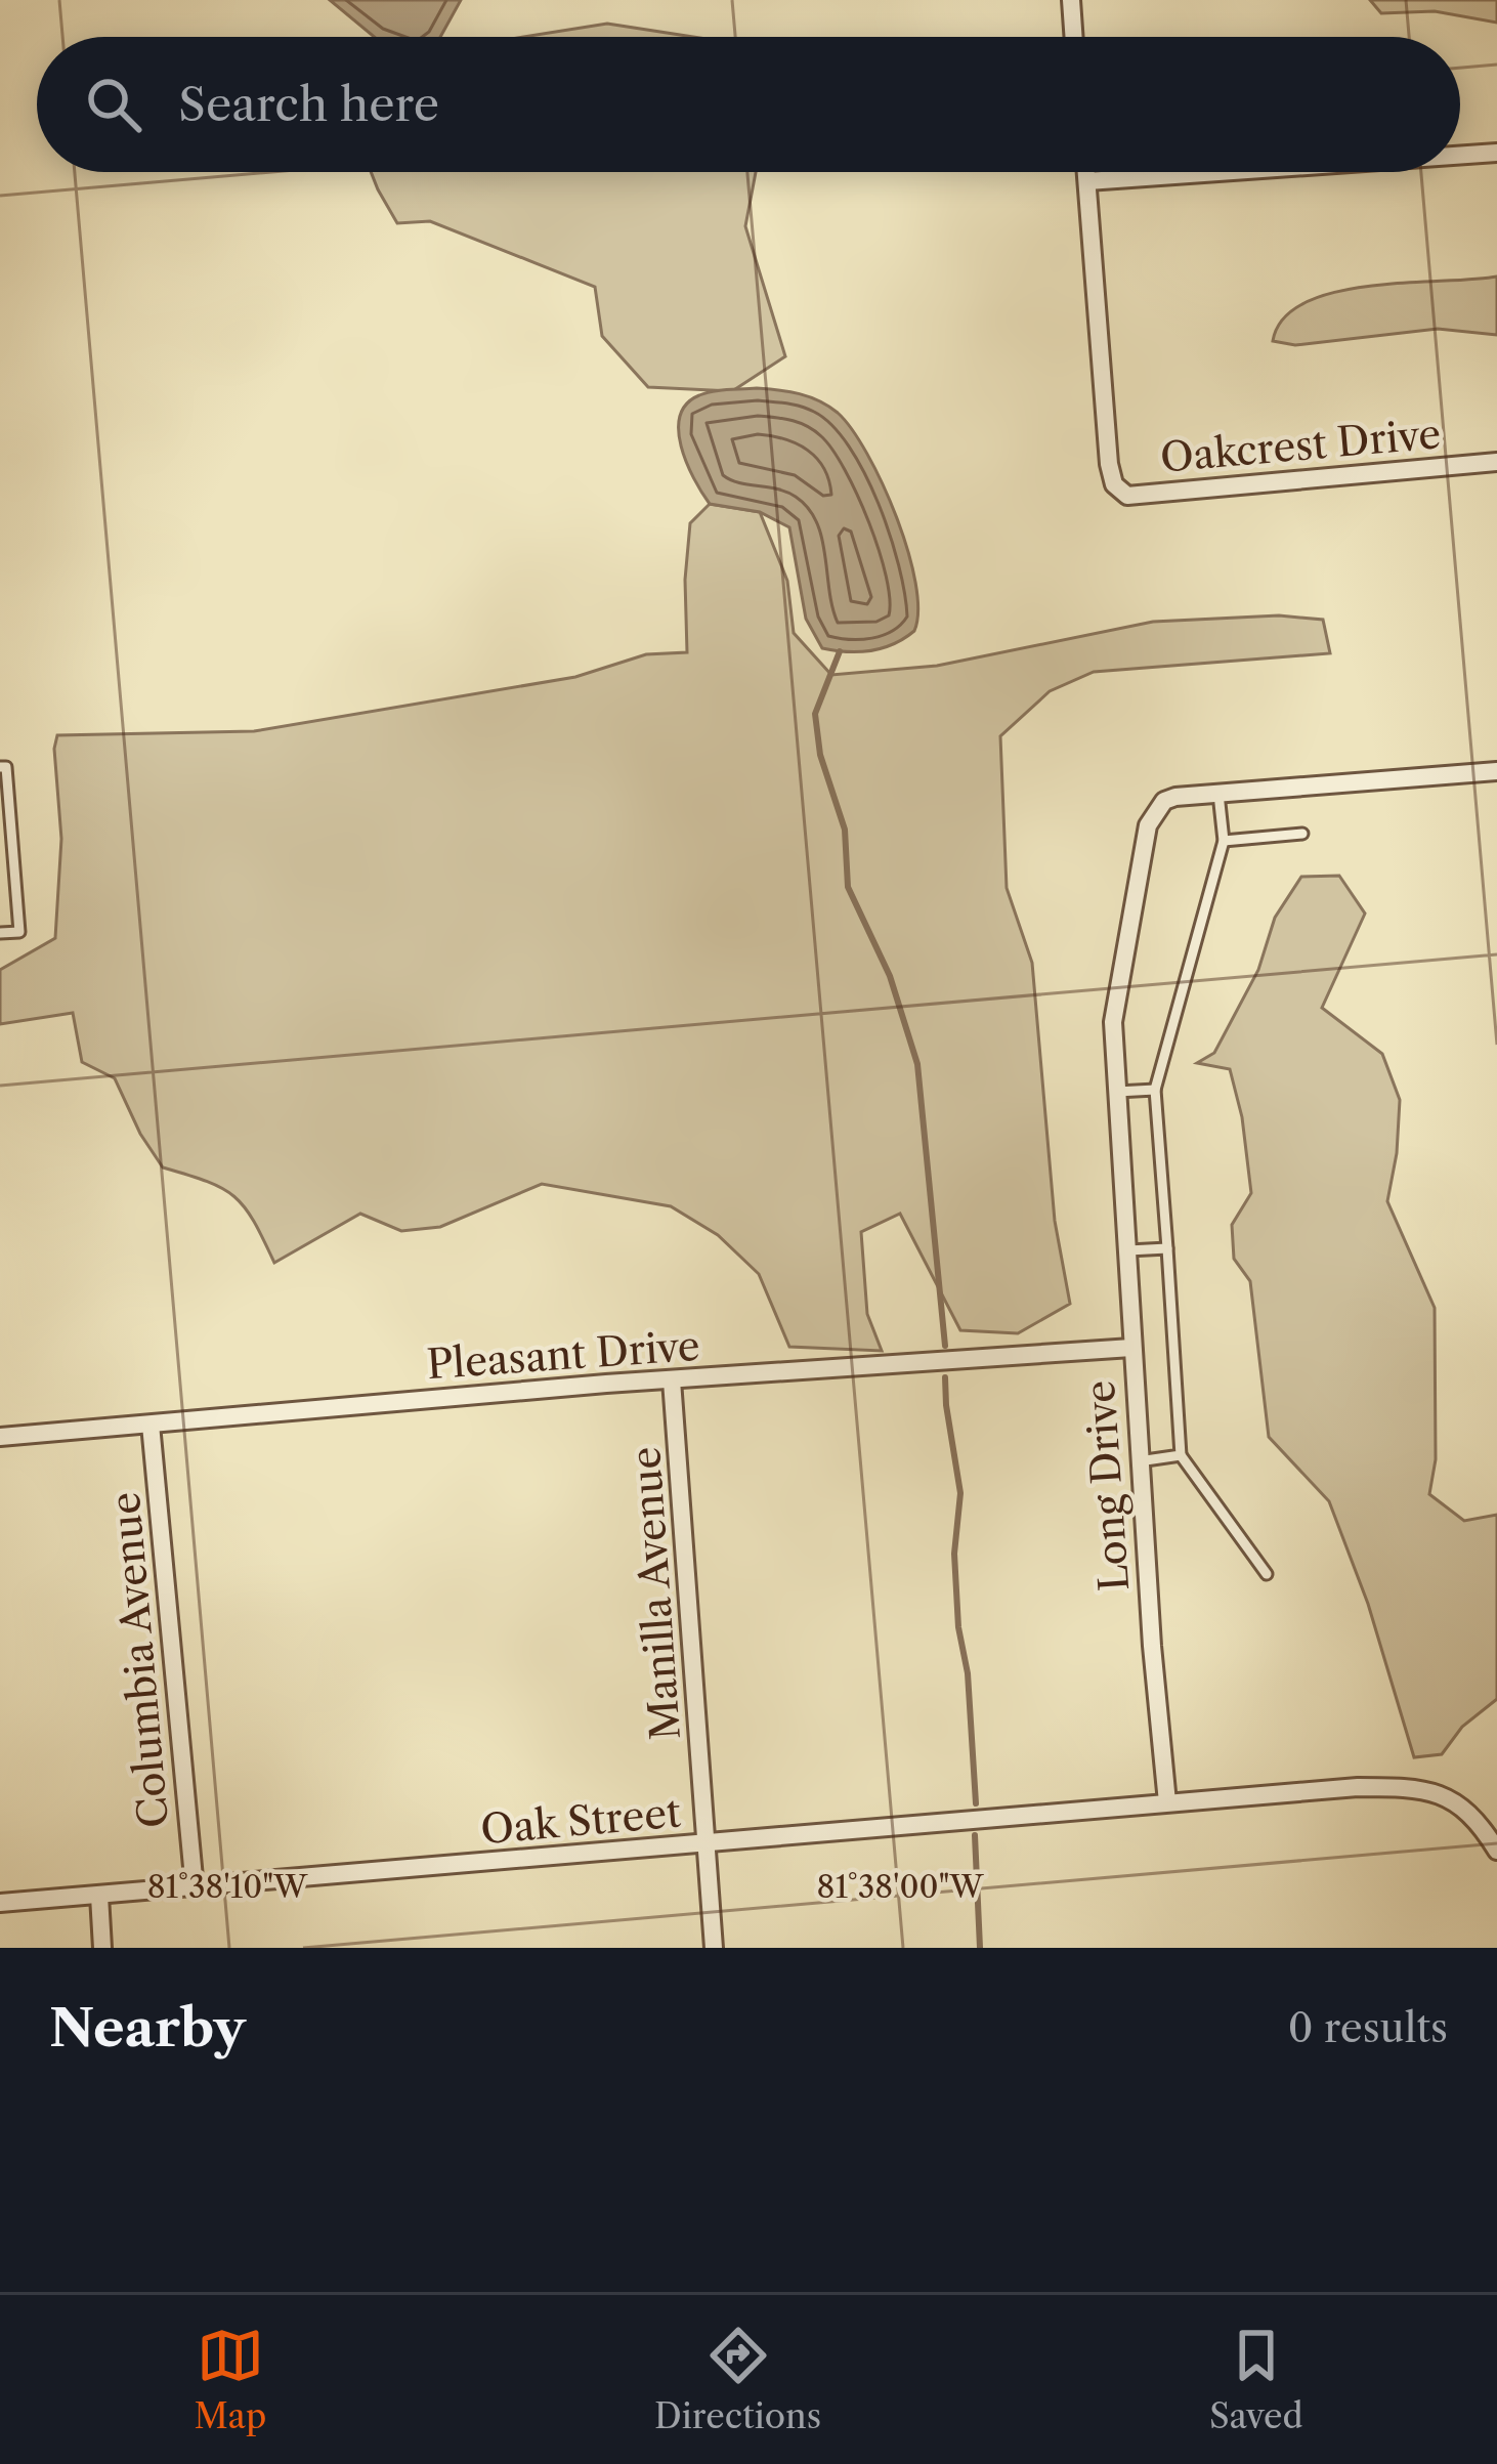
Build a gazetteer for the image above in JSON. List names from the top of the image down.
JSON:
{
  "streets": {
    "street": [
      "Oakcrest Drive",
      "Pleasant Drive",
      "Long Drive",
      "Manilla Avenue",
      "Columbia Avenue",
      "Oak Street"
    ]
  },
  "crossings": [
    ["Pleasant Drive", "Long Drive"],
    ["Pleasant Drive", "Manilla Avenue"],
    ["Pleasant Drive", "Columbia Avenue"],
    ["Long Drive", "Oak Street"],
    ["Manilla Avenue", "Oak Street"],
    ["Columbia Avenue", "Oak Street"]
  ],
  "page": {
    "search": "Search here",
    "heading": ["Nearby", "0 results"],
    "nav": ["Map", "Directions", "Saved"]
  },
  "coordinates": ["81°38'10\"W", "81°38'00\"W"]
}
